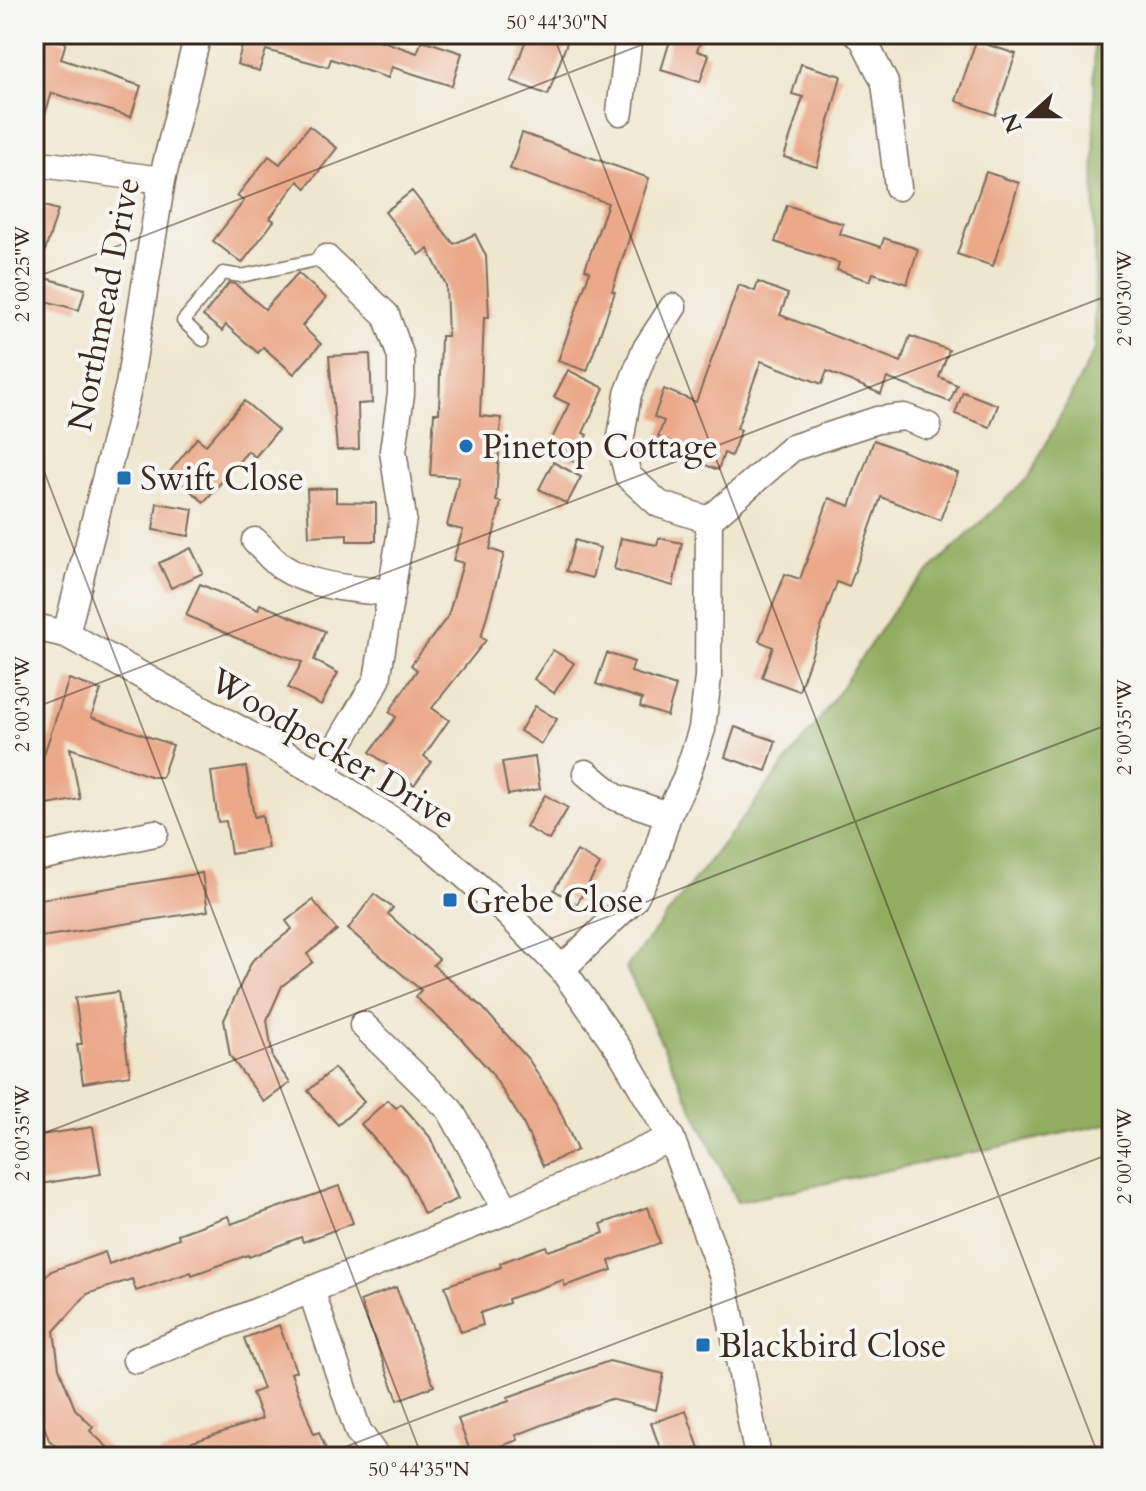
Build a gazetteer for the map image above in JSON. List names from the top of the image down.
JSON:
{
  "streets": {
    "street": ["Northmead Drive", "Woodpecker Drive"]
  },
  "crossings": [
    ["Northmead Drive", "Woodpecker Drive"]
  ],
  "places": {
    "other": ["Pinetop Cottage"],
    "transit": ["Swift Close", "Grebe Close", "Blackbird Close"]
  },
  "north": "left",
  "coordinates": [
    "50°44'30\"N",
    "2°00'25\"W",
    "2°00'30\"W",
    "2°00'35\"W",
    "2°00'40\"W",
    "50°44'35\"N"
  ]
}
